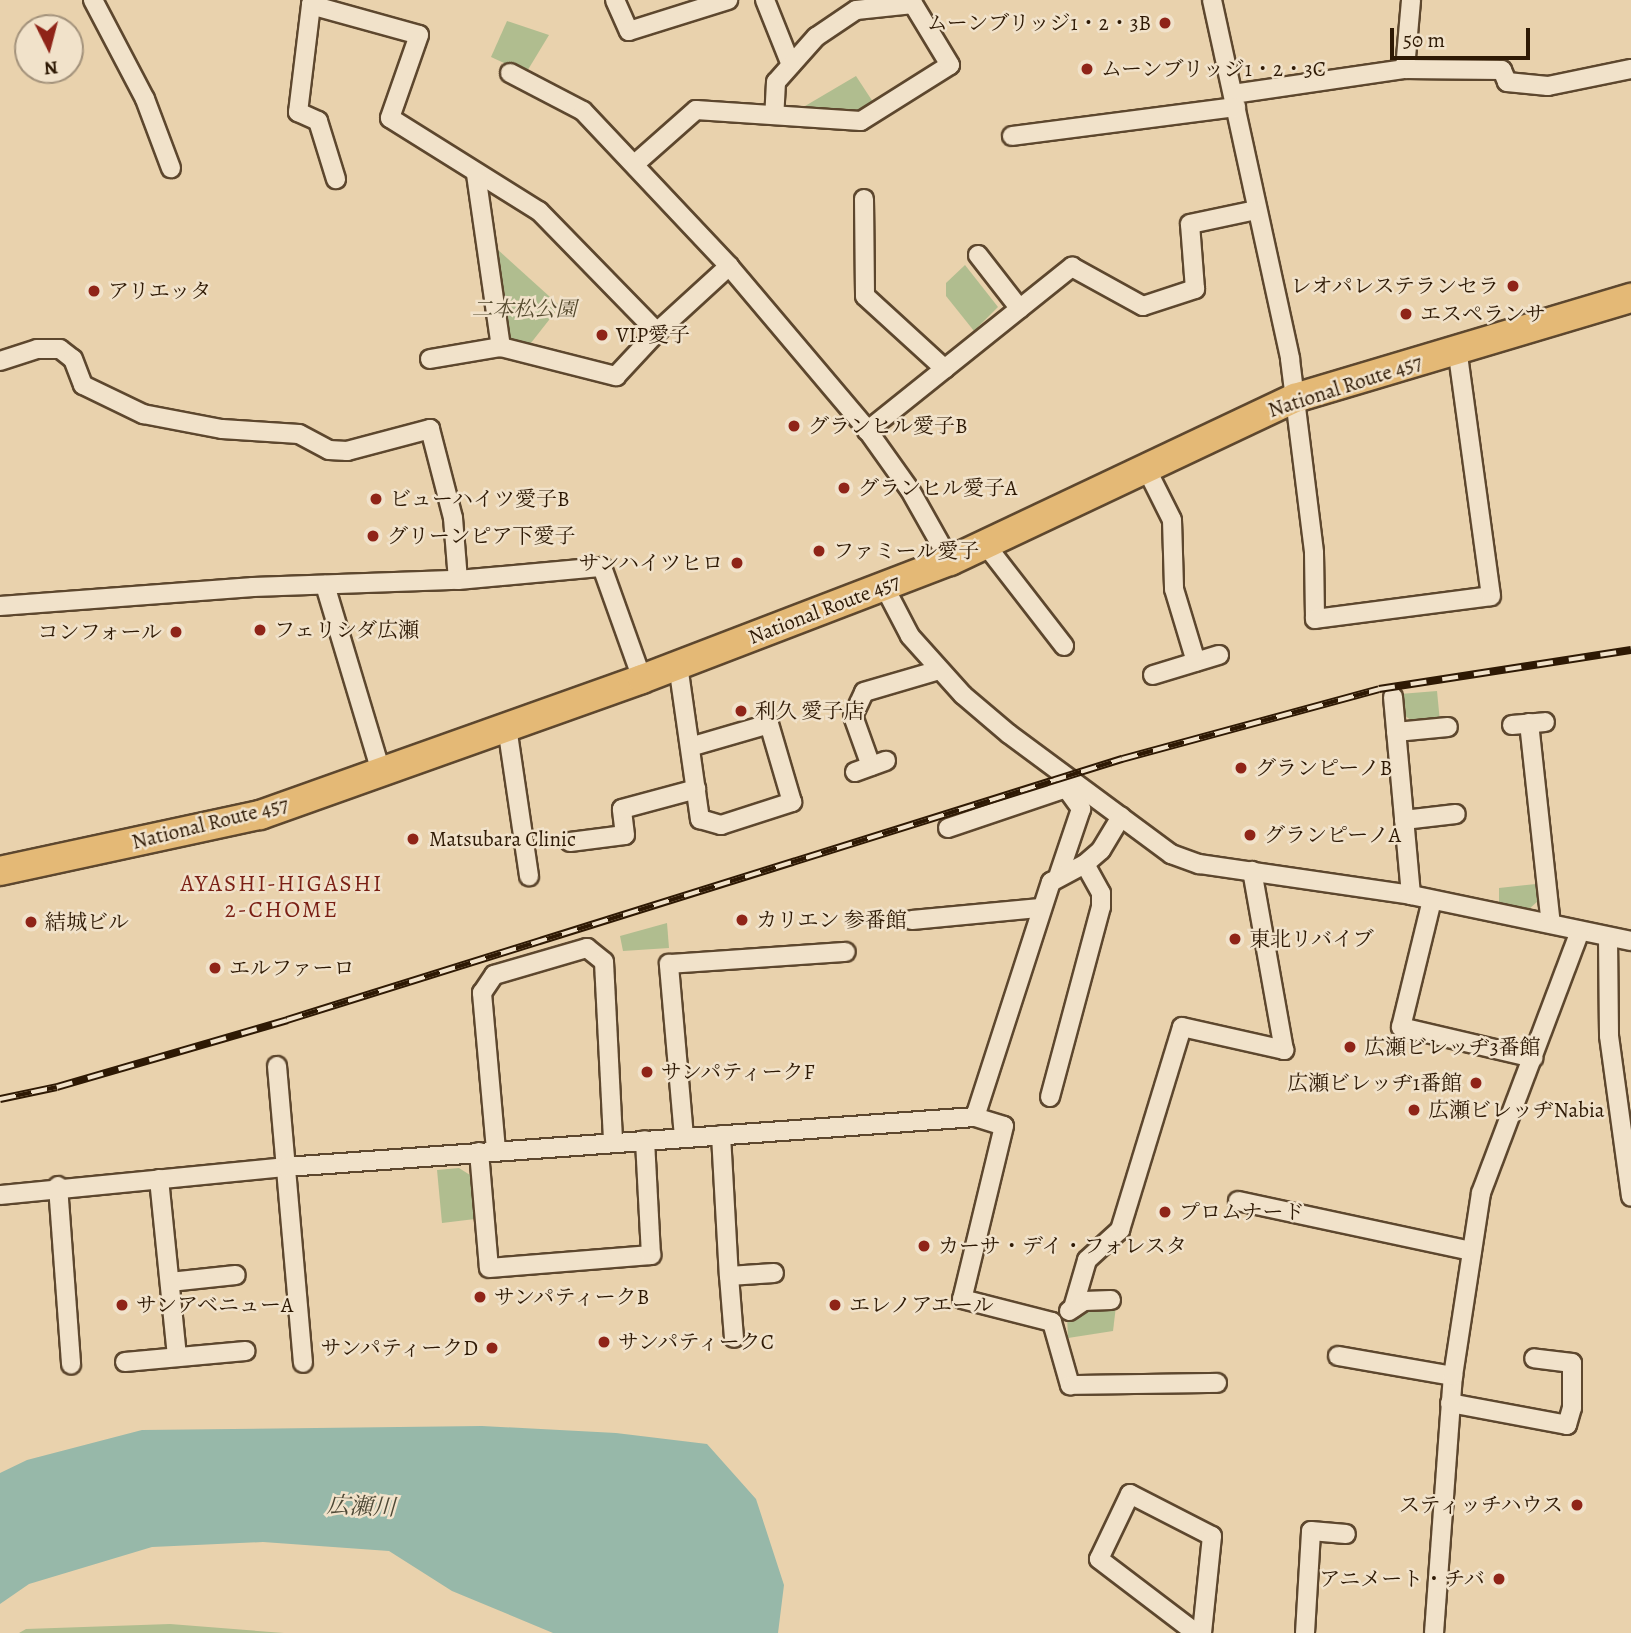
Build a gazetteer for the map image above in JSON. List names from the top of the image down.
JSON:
{
  "streets": {
    "highway": ["National Route 457"]
  },
  "districts": ["AYASHI-HIGASHI 2-CHOME"],
  "water": ["広瀬川"],
  "parks": ["二本松公園"],
  "places": [
    "ムーンブリッジ1・2・3B",
    "ムーンブリッジ1・2・3C",
    "レオパレステランセラ",
    "アリエッタ",
    "エスペランサ",
    "VIP愛子",
    "グランヒル愛子B",
    "グランヒル愛子A",
    "ビューハイツ愛子B",
    "グリーンピア下愛子",
    "ファミール愛子",
    "サンハイツヒロ",
    "フェリシダ広瀬",
    "コンフォール",
    "利久 愛子店",
    "グランピーノB",
    "グランピーノA",
    "Matsubara Clinic",
    "カリエン 参番館",
    "結城ビル",
    "東北リバイブ",
    "エルファーロ",
    "広瀬ビレッヂ3番館",
    "サンパティークF",
    "広瀬ビレッヂ1番館",
    "広瀬ビレッヂNabia",
    "プロムナード",
    "カーサ・デイ・フォレスタ",
    "サンパティークB",
    "サンアベニューA",
    "エレノアエール",
    "サンパティークC",
    "サンパティークD",
    "スティッチハウス",
    "アニメート・チバ"
  ],
  "scale_bar": "50 m",
  "north": "bottom"
}
